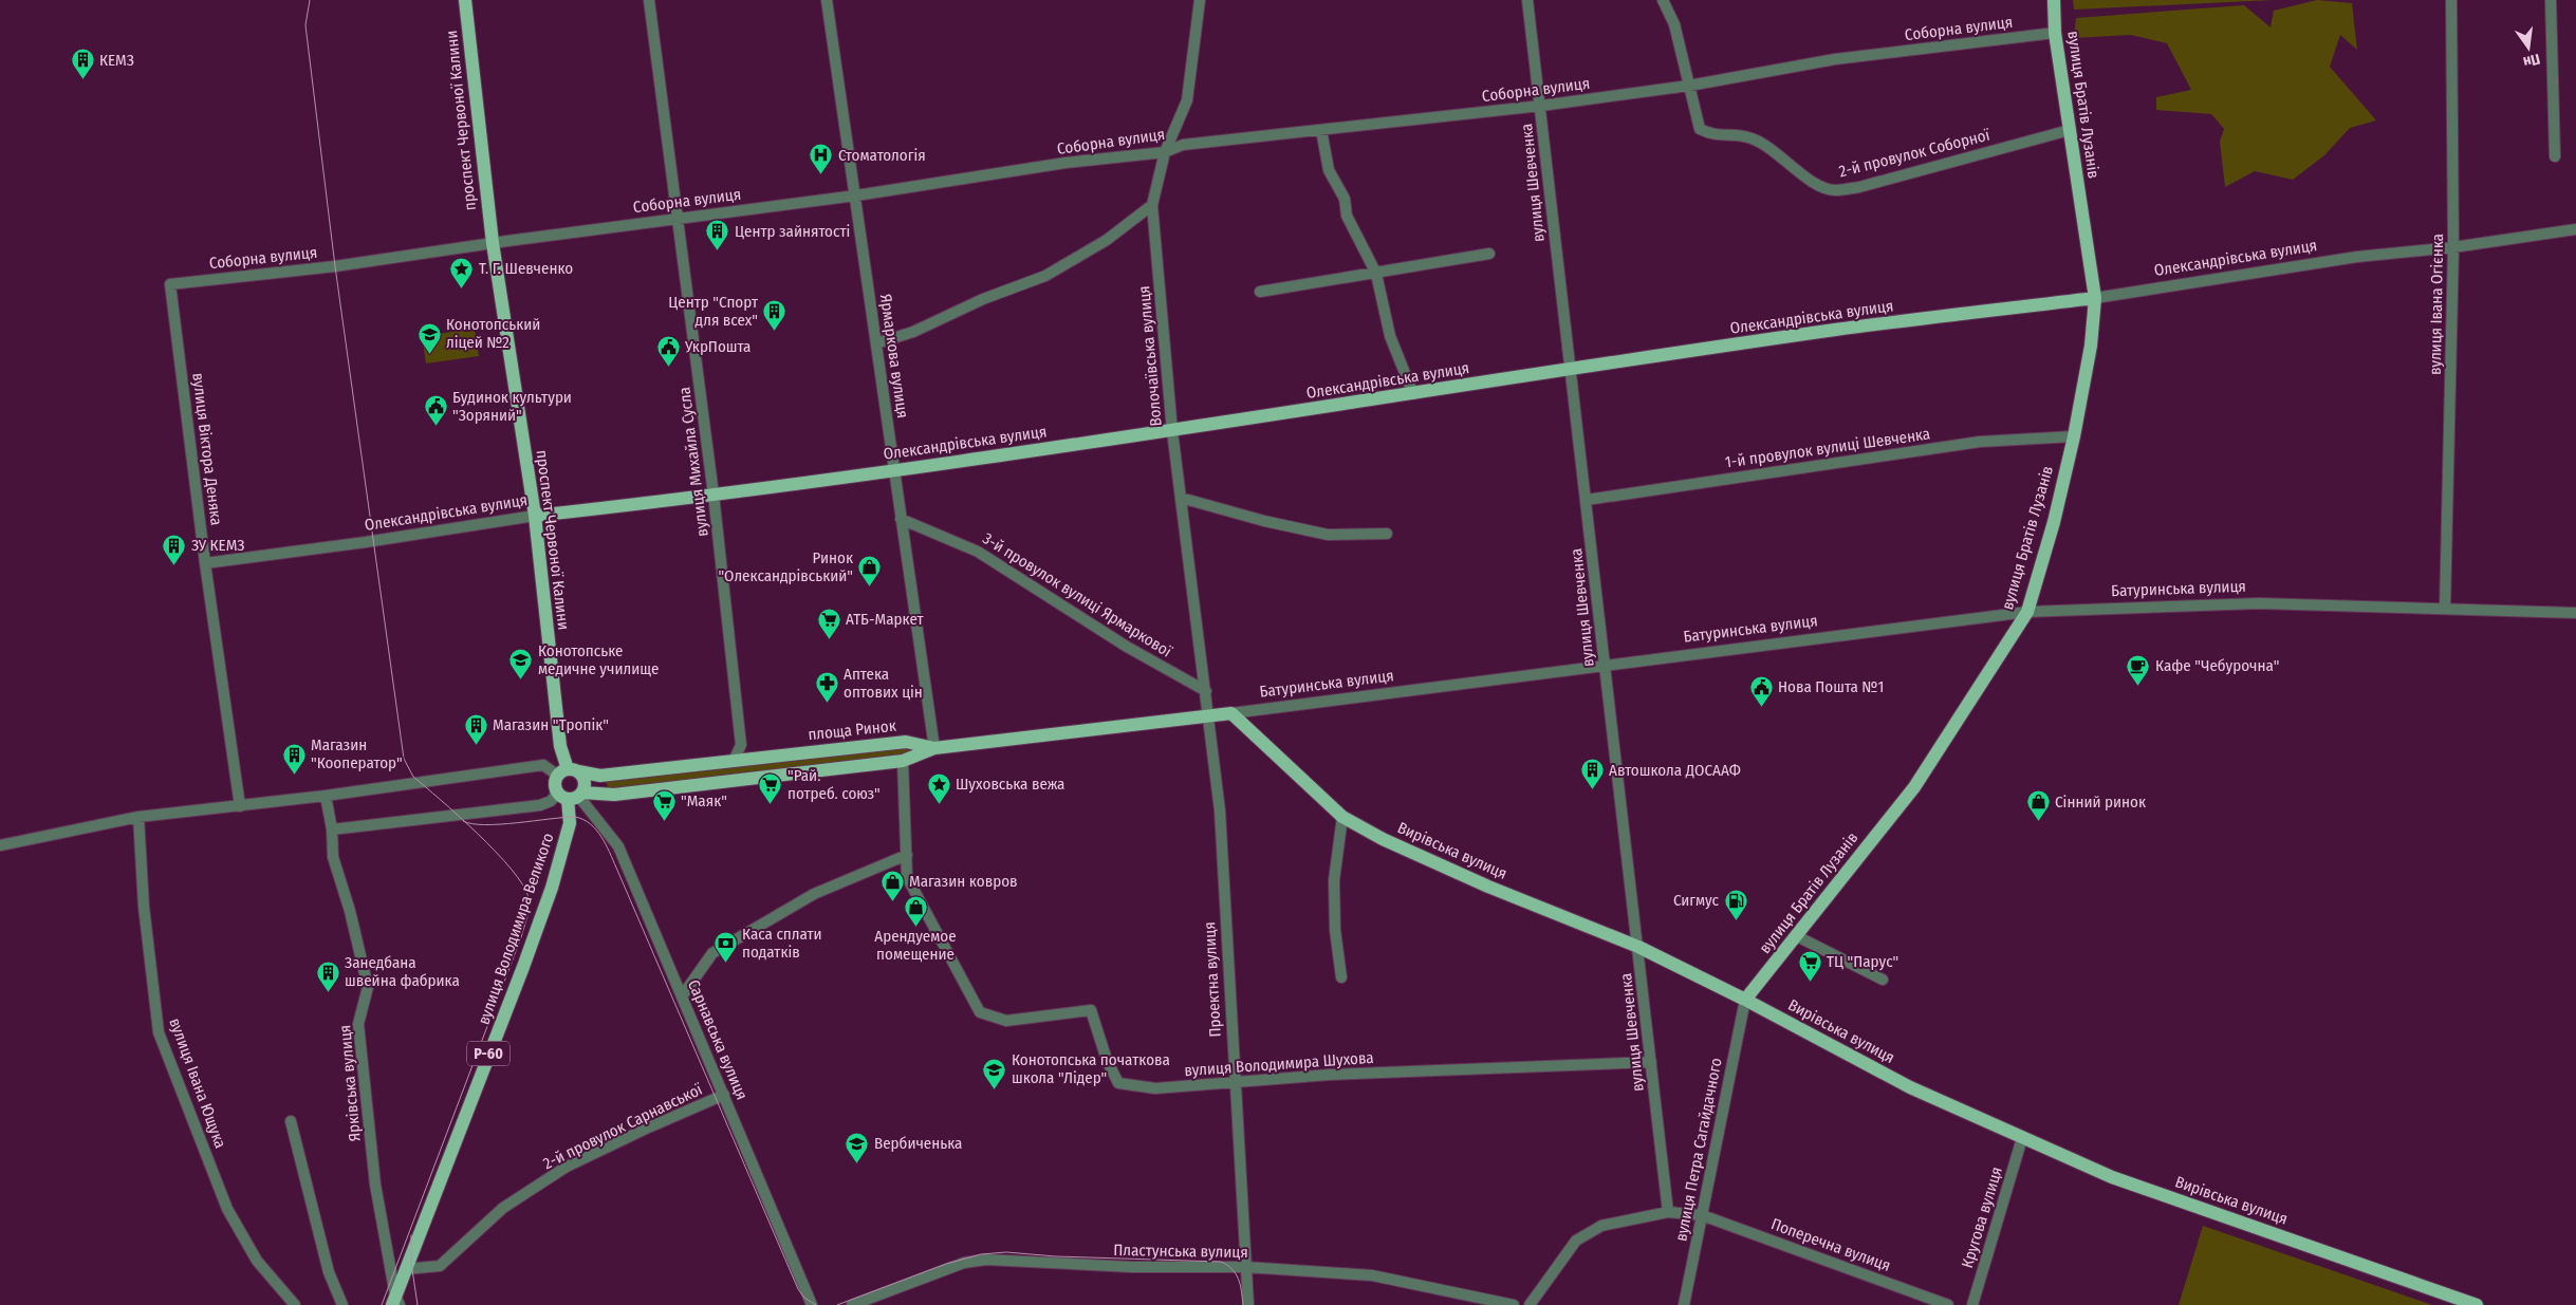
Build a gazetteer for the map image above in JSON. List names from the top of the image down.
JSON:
{
  "streets": {
    "main road": [
      "вулиця Братів Лузанів",
      "проспект Червоної Калини",
      "Олександрівська вулиця",
      "Батуринська вулиця",
      "площа Ринок",
      "Вирівська вулиця",
      "вулиця Володимира Великого",
      "Р-60"
    ],
    "street": [
      "Соборна вулиця",
      "2-й провулок Соборної",
      "вулиця Шевченка",
      "вулиця Івана Огієнка",
      "Ярмаркова вулиця",
      "Волочаївська вулиця",
      "1-й провулок вулиці Шевченка",
      "вулиця Віктора Деняка",
      "вулиця Михайла Сусла",
      "3-й провулок вулиці Ярмаркової",
      "Проектна вулиця",
      "Сарнавська вулиця",
      "вулиця Володимира Шухова",
      "вулиця Івана Ющука",
      "Ярківська вулиця",
      "2-й провулок Сарнавської",
      "вулиця Петра Сагайдачного",
      "Кругова вулиця",
      "Поперечна вулиця",
      "Пластунська вулиця"
    ]
  },
  "crossings": [
    ["Соборна вулиця", "вулиця Братів Лузанів"],
    ["Соборна вулиця", "проспект Червоної Калини"],
    ["Соборна вулиця", "2-й провулок Соборної"],
    ["Соборна вулиця", "вулиця Шевченка"],
    ["Соборна вулиця", "Ярмаркова вулиця"],
    ["Соборна вулиця", "Волочаївська вулиця"],
    ["Соборна вулиця", "вулиця Віктора Деняка"],
    ["Соборна вулиця", "вулиця Михайла Сусла"],
    ["вулиця Братів Лузанів", "2-й провулок Соборної"],
    ["вулиця Братів Лузанів", "Олександрівська вулиця"],
    ["вулиця Братів Лузанів", "1-й провулок вулиці Шевченка"],
    ["вулиця Братів Лузанів", "Батуринська вулиця"],
    ["вулиця Братів Лузанів", "Вирівська вулиця"],
    ["вулиця Братів Лузанів", "вулиця Петра Сагайдачного"],
    ["проспект Червоної Калини", "Олександрівська вулиця"],
    ["проспект Червоної Калини", "площа Ринок"],
    ["проспект Червоної Калини", "Р-60"],
    ["вулиця Шевченка", "Олександрівська вулиця"],
    ["вулиця Шевченка", "1-й провулок вулиці Шевченка"],
    ["вулиця Шевченка", "Батуринська вулиця"],
    ["вулиця Шевченка", "Вирівська вулиця"],
    ["вулиця Шевченка", "вулиця Володимира Шухова"],
    ["вулиця Шевченка", "Поперечна вулиця"],
    ["Олександрівська вулиця", "вулиця Івана Огієнка"],
    ["Олександрівська вулиця", "Ярмаркова вулиця"],
    ["Олександрівська вулиця", "Волочаївська вулиця"],
    ["Олександрівська вулиця", "вулиця Віктора Деняка"],
    ["Олександрівська вулиця", "вулиця Михайла Сусла"],
    ["вулиця Івана Огієнка", "Батуринська вулиця"],
    ["Ярмаркова вулиця", "Батуринська вулиця"],
    ["Ярмаркова вулиця", "3-й провулок вулиці Ярмаркової"],
    ["Ярмаркова вулиця", "площа Ринок"],
    ["Волочаївська вулиця", "Батуринська вулиця"],
    ["Волочаївська вулиця", "3-й провулок вулиці Ярмаркової"],
    ["Волочаївська вулиця", "Проектна вулиця"],
    ["вулиця Михайла Сусла", "площа Ринок"],
    ["Батуринська вулиця", "площа Ринок"],
    ["Батуринська вулиця", "Вирівська вулиця"],
    ["Батуринська вулиця", "Проектна вулиця"],
    ["площа Ринок", "Р-60"],
    ["Вирівська вулиця", "вулиця Петра Сагайдачного"],
    ["Вирівська вулиця", "Кругова вулиця"],
    ["вулиця Володимира Великого", "Сарнавська вулиця"],
    ["вулиця Володимира Великого", "Р-60"],
    ["вулиця Володимира Великого", "Ярківська вулиця"],
    ["вулиця Володимира Великого", "2-й провулок Сарнавської"],
    ["Проектна вулиця", "вулиця Володимира Шухова"],
    ["Проектна вулиця", "Пластунська вулиця"],
    ["Сарнавська вулиця", "Р-60"],
    ["Сарнавська вулиця", "2-й провулок Сарнавської"],
    ["вулиця Петра Сагайдачного", "Поперечна вулиця"]
  ],
  "places": {
    "building": [
      "КЕМЗ",
      "Центр зайнятості",
      "Центр \"Спорт для всех\"",
      "ЗУ КЕМЗ",
      "Магазин \"Тропік\"",
      "Магазин \"Кооператор\"",
      "Автошкола ДОСААФ",
      "Занедбана швейна фабрика"
    ],
    "hospital": ["Стоматологія"],
    "place": ["Т. Г. Шевченко", "Шуховська вежа"],
    "school or university": [
      "Конотопський ліцей №2",
      "Конотопське медичне училище",
      "Конотопська початкова школа \"Лідер\"",
      "Вербиченька"
    ],
    "public building": ["УкрПошта", "Будинок культури \"Зоряний\"", "Нова Пошта №1"],
    "shop": [
      "Ринок \"Олександрівський\"",
      "Сінний ринок",
      "Магазин ковров",
      "Арендуемое помещение"
    ],
    "supermarket": [
      "АТБ-Маркет",
      "\"Рай. потреб. союз\"",
      "\"Маяк\"",
      "ТЦ \"Парус\""
    ],
    "cafe": ["Кафе \"Чебурочна\""],
    "pharmacy": ["Аптека оптових цін"],
    "fuel station": ["Сигмус"],
    "bank": ["Каса сплати податків"]
  },
  "north": "bottom"
}
